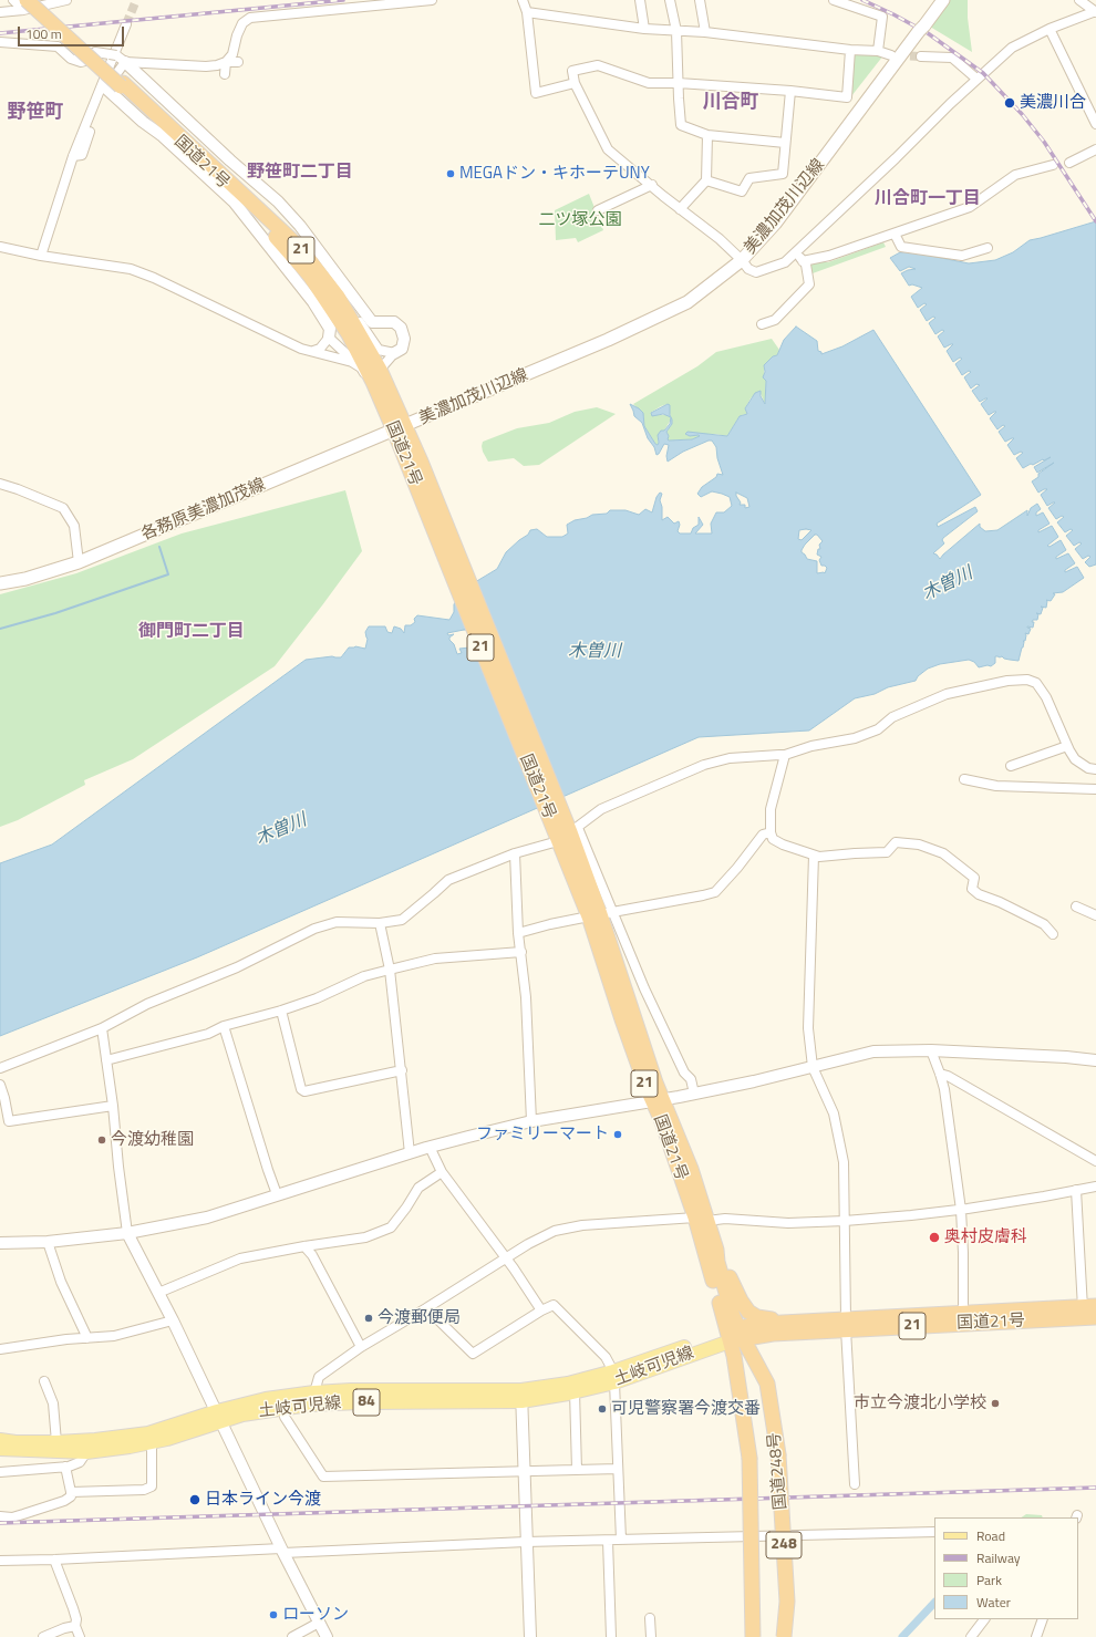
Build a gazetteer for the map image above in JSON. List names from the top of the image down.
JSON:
{
  "streets": {
    "highway": [
      "国道21号",
      "21",
      "国道248号",
      "248"
    ],
    "main road": [
      "美濃加茂川辺線",
      "各務原美濃加茂線",
      "土岐可児線",
      "84"
    ]
  },
  "crossings": [
    ["国道21号", "美濃加茂川辺線"],
    ["国道21号", "各務原美濃加茂線"],
    ["国道21号", "土岐可児線"],
    ["国道21号", "国道248号"],
    ["美濃加茂川辺線", "各務原美濃加茂線"],
    ["土岐可児線", "国道248号"]
  ],
  "districts": [
    "川合町",
    "野笹町",
    "野笹町二丁目",
    "川合町一丁目",
    "御門町二丁目"
  ],
  "water": ["木曽川"],
  "parks": ["二ツ塚公園"],
  "places": [
    "美濃川合",
    "MEGAドン・キホーテUNY",
    "ファミリーマート",
    "今渡幼稚園",
    "奥村皮膚科",
    "今渡郵便局",
    "市立今渡北小学校",
    "可児警察署今渡交番",
    "日本ライン今渡",
    "ローソン"
  ],
  "legend": [
    "Road",
    "Railway",
    "Park",
    "Water"
  ],
  "scale_bar": "100 m"
}
